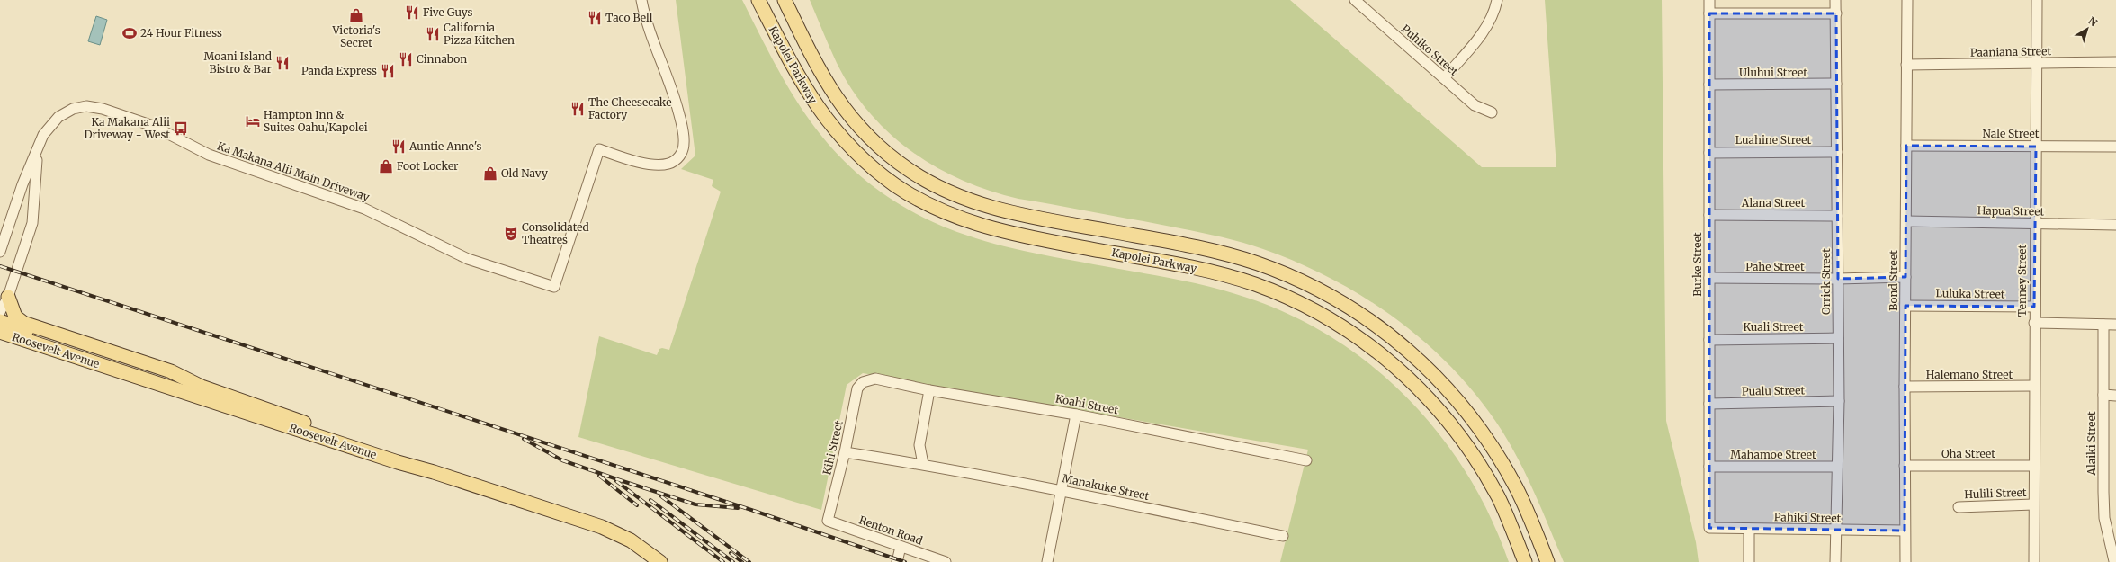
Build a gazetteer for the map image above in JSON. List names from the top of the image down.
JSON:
{
  "streets": {
    "main road": ["Kapolei Parkway", "Roosevelt Avenue"],
    "street": [
      "Puhiko Street",
      "Paaniana Street",
      "Uluhui Street",
      "Nale Street",
      "Luahine Street",
      "Ka Makana Alii Main Driveway",
      "Alana Street",
      "Hapua Street",
      "Burke Street",
      "Pahe Street",
      "Bond Street",
      "Tenney Street",
      "Orrick Street",
      "Luluka Street",
      "Kuali Street",
      "Halemano Street",
      "Pualu Street",
      "Koahi Street",
      "Alaiki Street",
      "Kihi Street",
      "Oha Street",
      "Mahamoe Street",
      "Manakuke Street",
      "Hulili Street",
      "Pahiki Street",
      "Renton Road"
    ]
  },
  "crossings": [
    ["Paaniana Street", "Bond Street"],
    ["Paaniana Street", "Tenney Street"],
    ["Uluhui Street", "Burke Street"],
    ["Uluhui Street", "Orrick Street"],
    ["Nale Street", "Bond Street"],
    ["Nale Street", "Tenney Street"],
    ["Luahine Street", "Burke Street"],
    ["Luahine Street", "Orrick Street"],
    ["Alana Street", "Burke Street"],
    ["Alana Street", "Orrick Street"],
    ["Hapua Street", "Bond Street"],
    ["Hapua Street", "Tenney Street"],
    ["Burke Street", "Pahe Street"],
    ["Burke Street", "Kuali Street"],
    ["Burke Street", "Pualu Street"],
    ["Burke Street", "Mahamoe Street"],
    ["Burke Street", "Pahiki Street"],
    ["Pahe Street", "Bond Street"],
    ["Pahe Street", "Orrick Street"],
    ["Bond Street", "Luluka Street"],
    ["Bond Street", "Halemano Street"],
    ["Bond Street", "Oha Street"],
    ["Bond Street", "Pahiki Street"],
    ["Tenney Street", "Luluka Street"],
    ["Tenney Street", "Halemano Street"],
    ["Tenney Street", "Oha Street"],
    ["Tenney Street", "Hulili Street"],
    ["Orrick Street", "Kuali Street"],
    ["Orrick Street", "Pualu Street"],
    ["Orrick Street", "Mahamoe Street"],
    ["Orrick Street", "Pahiki Street"],
    ["Koahi Street", "Kihi Street"],
    ["Kihi Street", "Manakuke Street"],
    ["Kihi Street", "Renton Road"]
  ],
  "places": {
    "restaurant": [
      "Five Guys",
      "Taco Bell",
      "California Pizza Kitchen",
      "Cinnabon",
      "Moani Island Bistro & Bar",
      "Panda Express",
      "The Cheesecake Factory",
      "Auntie Anne's"
    ],
    "shop": ["Victoria's Secret", "Foot Locker", "Old Navy"],
    "sports": ["24 Hour Fitness"],
    "hotel": ["Hampton Inn & Suites Oahu/Kapolei"],
    "bus stop": ["Ka Makana Alii Driveway - West"],
    "theatre": ["Consolidated Theatres"]
  },
  "north": "top right"
}
